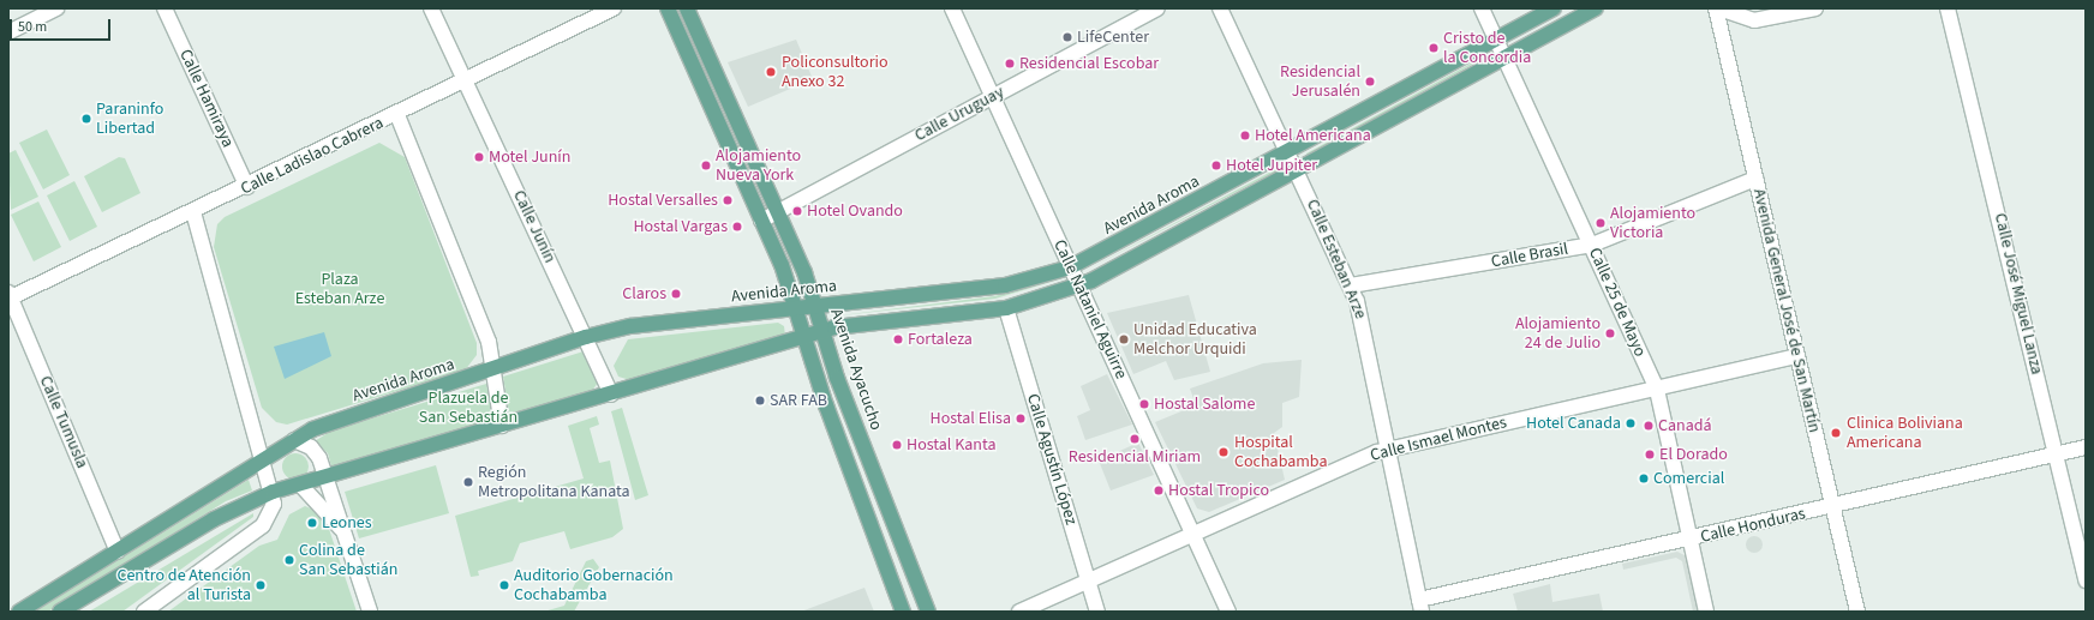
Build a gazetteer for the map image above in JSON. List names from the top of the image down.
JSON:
{
  "streets": {
    "main road": ["Avenida Aroma", "Avenida Ayacucho"],
    "street": [
      "Calle Hamiraya",
      "Calle Uruguay",
      "Calle Ladislao Cabrera",
      "Calle Junín",
      "Calle Brasil",
      "Calle Esteban Arze",
      "Calle José Miguel Lanza",
      "Calle 25 de Mayo",
      "Calle Nataniel Aguirre",
      "Avenida General José de San Martín",
      "Calle Tumusla",
      "Calle Ismael Montes",
      "Calle Agustín López",
      "Calle Honduras"
    ]
  },
  "crossings": [
    ["Calle Hamiraya", "Calle Ladislao Cabrera"],
    ["Calle Uruguay", "Calle Nataniel Aguirre"],
    ["Calle Uruguay", "Avenida Ayacucho"],
    ["Calle Ladislao Cabrera", "Calle Junín"],
    ["Calle Ladislao Cabrera", "Calle Tumusla"],
    ["Avenida Aroma", "Calle Junín"],
    ["Avenida Aroma", "Calle Esteban Arze"],
    ["Avenida Aroma", "Calle 25 de Mayo"],
    ["Avenida Aroma", "Calle Nataniel Aguirre"],
    ["Avenida Aroma", "Avenida Ayacucho"],
    ["Avenida Aroma", "Calle Tumusla"],
    ["Calle Brasil", "Calle Esteban Arze"],
    ["Calle Brasil", "Calle 25 de Mayo"],
    ["Calle Brasil", "Avenida General José de San Martín"],
    ["Calle Esteban Arze", "Calle Ismael Montes"],
    ["Calle Esteban Arze", "Calle Honduras"],
    ["Calle José Miguel Lanza", "Calle Honduras"],
    ["Calle 25 de Mayo", "Calle Ismael Montes"],
    ["Calle 25 de Mayo", "Calle Honduras"],
    ["Calle Nataniel Aguirre", "Calle Ismael Montes"],
    ["Avenida General José de San Martín", "Calle Ismael Montes"],
    ["Avenida General José de San Martín", "Calle Honduras"],
    ["Calle Ismael Montes", "Calle Agustín López"]
  ],
  "parks": ["Plaza Esteban Arze", "Plazuela de San Sebastián"],
  "places": [
    "LifeCenter",
    "Cristo de la Concordia",
    "Residencial Escobar",
    "Policonsultorio Anexo 32",
    "Residencial Jerusalén",
    "Paraninfo Libertad",
    "Hotel Americana",
    "Motel Junín",
    "Alojamiento Nueva York",
    "Hotel Jupiter",
    "Hostal Versalles",
    "Hotel Ovando",
    "Alojamiento Victoria",
    "Hostal Vargas",
    "Claros",
    "Alojamiento 24 de Julio",
    "Fortaleza",
    "Unidad Educativa Melchor Urquidi",
    "SAR FAB",
    "Hostal Salome",
    "Hostal Elisa",
    "Hotel Canada",
    "Canadá",
    "Clinica Boliviana Americana",
    "Residencial Miriam",
    "Hostal Kanta",
    "Hospital Cochabamba",
    "El Dorado",
    "Comercial",
    "Región Metropolitana Kanata",
    "Hostal Tropico",
    "Leones",
    "Colina de San Sebastián",
    "Centro de Atención al Turista",
    "Auditorio Gobernación Cochabamba"
  ],
  "scale_bar": "50 m"
}
